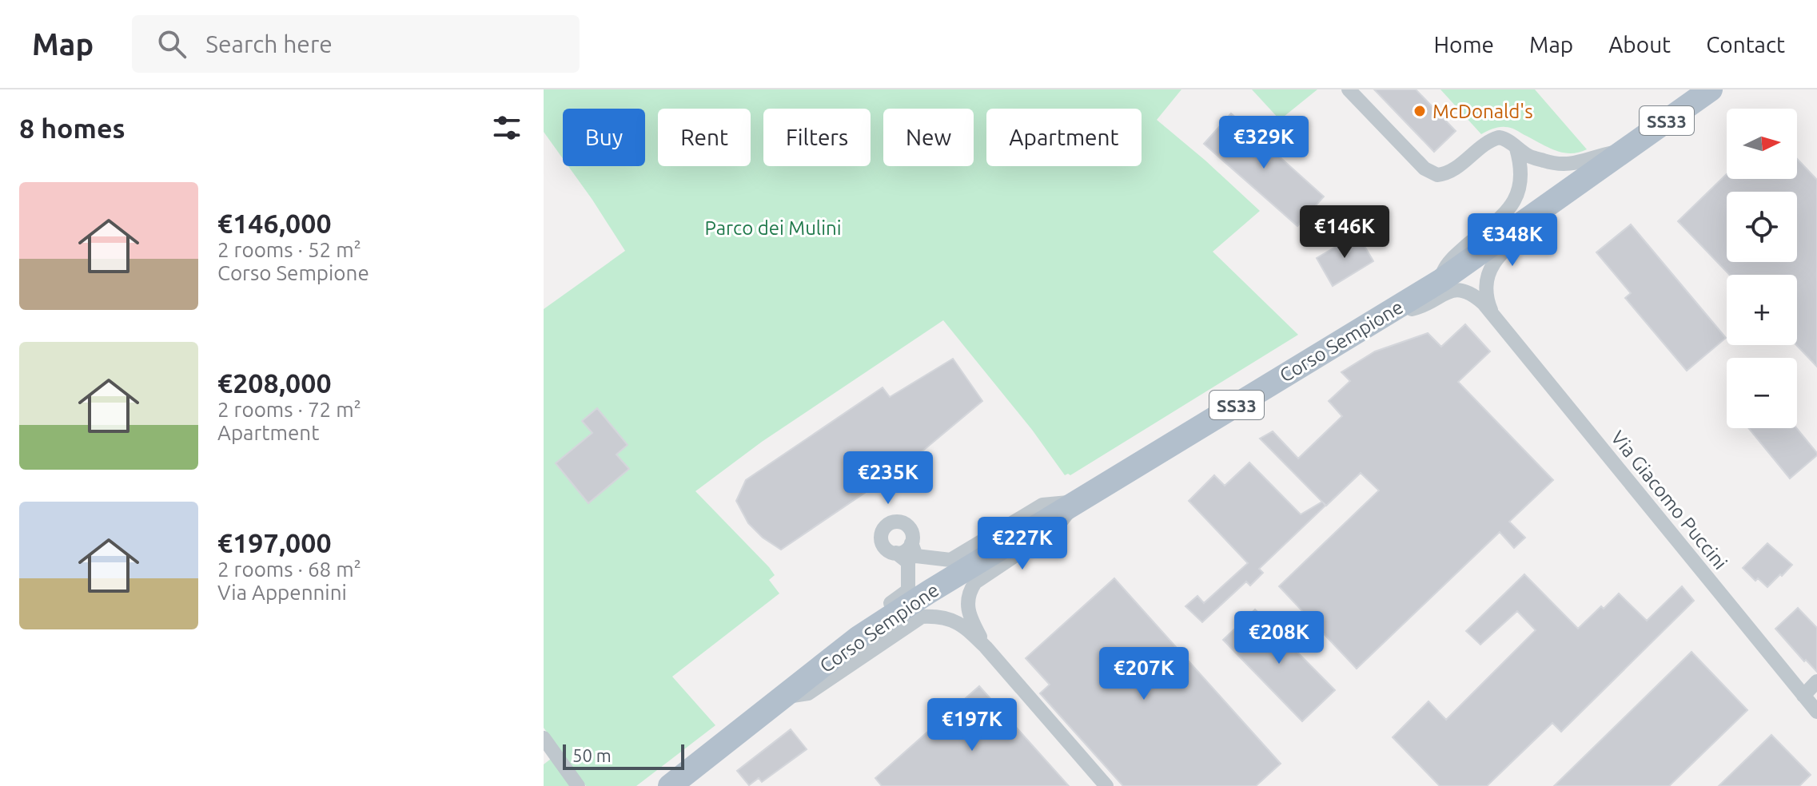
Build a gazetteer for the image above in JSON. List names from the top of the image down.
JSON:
{
  "streets": {
    "main road": ["SS33", "Corso Sempione"],
    "street": ["Via Giacomo Puccini"]
  },
  "crossings": [
    ["Corso Sempione", "Via Giacomo Puccini"]
  ],
  "parks": ["Parco dei Mulini"],
  "places": ["McDonald's"],
  "scale_bar": "50 m",
  "north": "right",
  "page": {
    "header": "Map",
    "search": "Search here",
    "nav": [
      "Home",
      "Map",
      "About",
      "Contact"
    ],
    "heading": "8 homes",
    "map_buttons": ["+", "−"],
    "chip": [
      "Buy",
      "Rent",
      "Filters",
      "New",
      "Apartment"
    ],
    "price": [
      "€329K",
      "€146K",
      "€348K",
      "€235K",
      "€227K",
      "€208K",
      "€207K",
      "€197K"
    ],
    "list": [
      {
        "name": "€146,000",
        "note": "2 rooms · 52 m² · Corso Sempione"
      },
      {
        "name": "€208,000",
        "note": "2 rooms · 72 m² · Apartment"
      },
      {
        "name": "€197,000",
        "note": "2 rooms · 68 m² · Via Appennini"
      }
    ],
    "scale": "50 m"
  }
}
